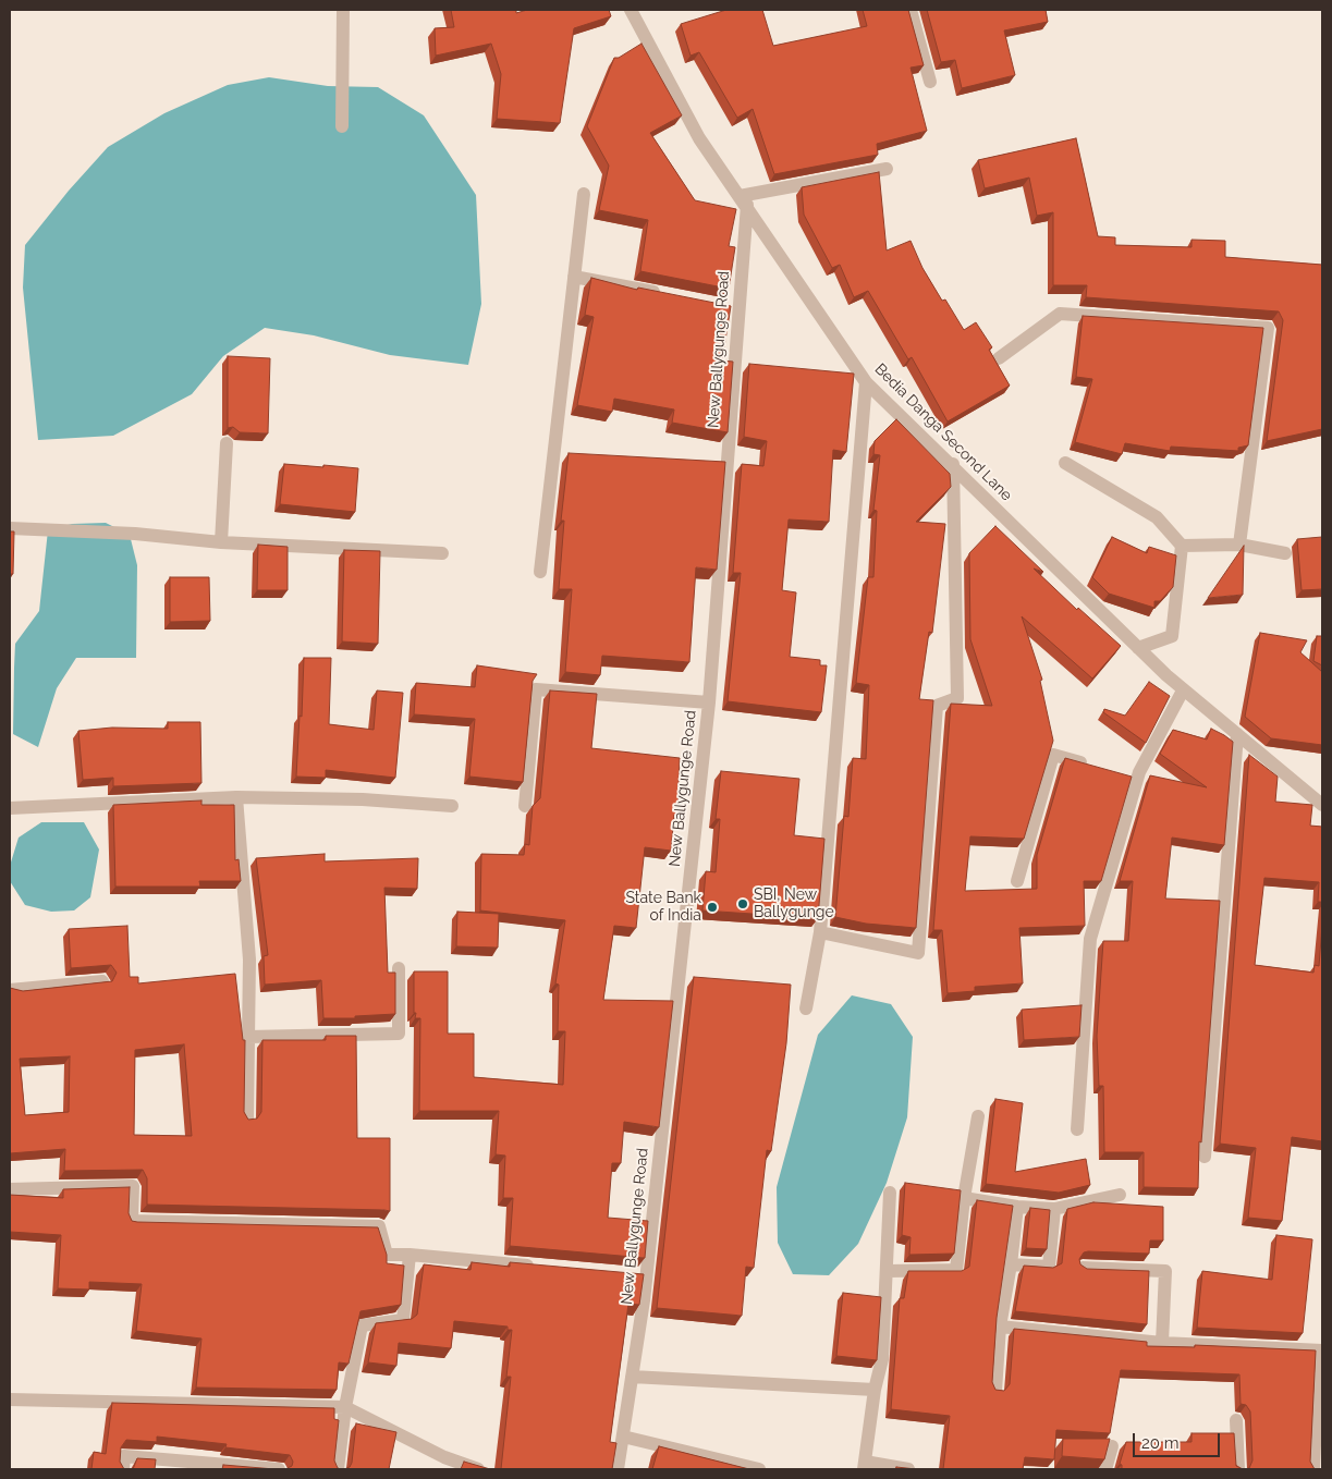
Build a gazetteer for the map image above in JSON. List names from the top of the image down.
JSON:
{
  "streets": {
    "street": ["New Ballygunge Road", "Bedia Danga Second Lane"]
  },
  "crossings": [
    ["New Ballygunge Road", "Bedia Danga Second Lane"]
  ],
  "places": ["SBI, New Ballygunge", "State Bank of India"],
  "scale_bar": "20 m"
}
